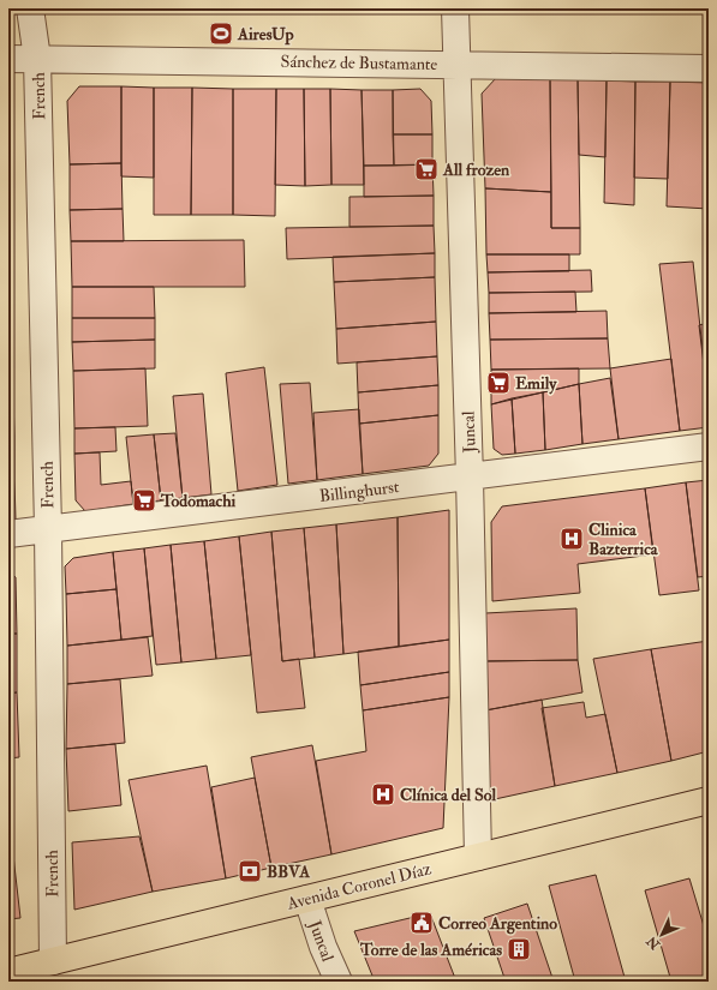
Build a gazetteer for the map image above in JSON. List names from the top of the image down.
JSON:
{
  "streets": {
    "main road": ["Avenida Coronel Díaz"],
    "street": [
      "Sánchez de Bustamante",
      "French",
      "Juncal",
      "Billinghurst"
    ]
  },
  "crossings": [
    ["Sánchez de Bustamante", "French"],
    ["Sánchez de Bustamante", "Juncal"],
    ["French", "Billinghurst"],
    ["French", "Avenida Coronel Díaz"],
    ["Juncal", "Billinghurst"],
    ["Juncal", "Avenida Coronel Díaz"]
  ],
  "places": {
    "sports": ["AiresUp"],
    "supermarket": ["All frozen", "Emily", "Todomachi"],
    "hospital": ["Clinica Bazterrica", "Clínica del Sol"],
    "bank": ["BBVA"],
    "public building": ["Correo Argentino"],
    "building": ["Torre de las Américas"]
  },
  "north": "bottom left"
}
